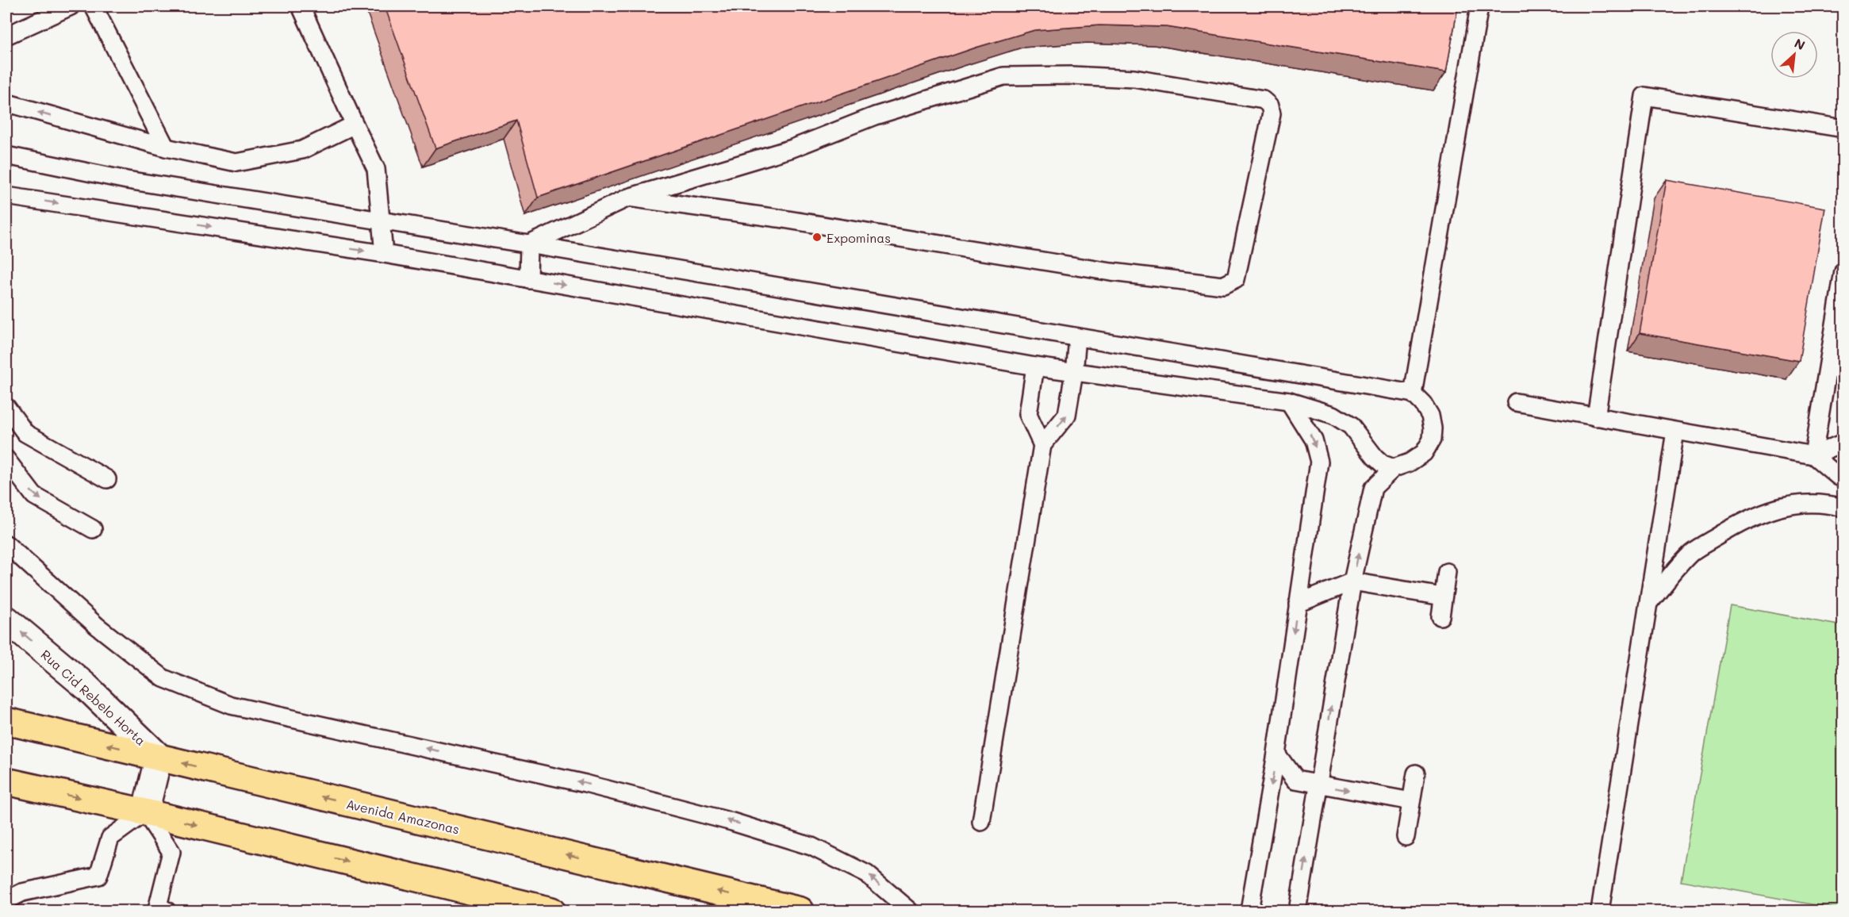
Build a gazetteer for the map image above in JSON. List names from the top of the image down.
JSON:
{
  "streets": {
    "main road": ["Avenida Amazonas"],
    "street": ["Rua Cid Rebelo Horta"]
  },
  "crossings": [
    ["Rua Cid Rebelo Horta", "Avenida Amazonas"]
  ],
  "one_way": ["Rua Cid Rebelo Horta"],
  "places": ["Expominas"],
  "north": "top right"
}
